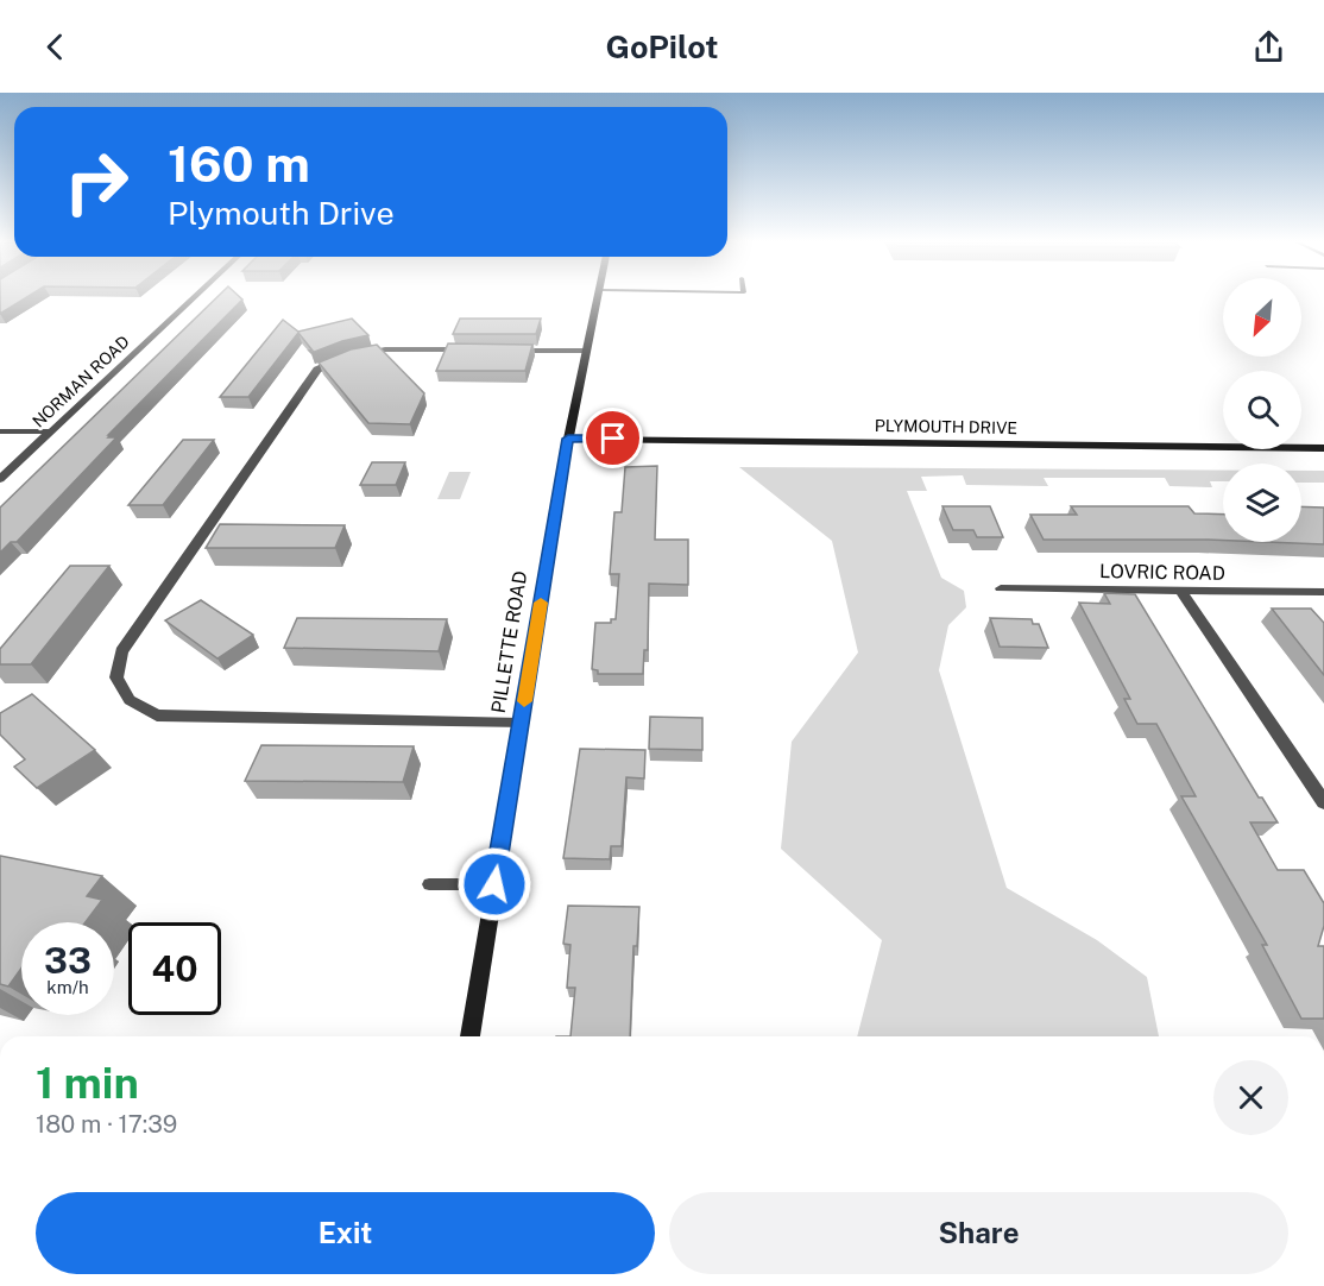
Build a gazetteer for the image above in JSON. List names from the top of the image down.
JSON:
{
  "streets": {
    "street": [
      "NORMAN ROAD",
      "PLYMOUTH DRIVE",
      "LOVRIC ROAD",
      "PILLETTE ROAD"
    ]
  },
  "crossings": [
    ["PLYMOUTH DRIVE", "PILLETTE ROAD"]
  ],
  "north": "bottom left",
  "page": {
    "header": "GoPilot",
    "turn": ["160 m", "Plymouth Drive"],
    "speed": "33 km/h",
    "limit": "40",
    "heading": ["1 min", "180 m · 17:39"],
    "buttons": ["Exit", "Share"]
  }
}
